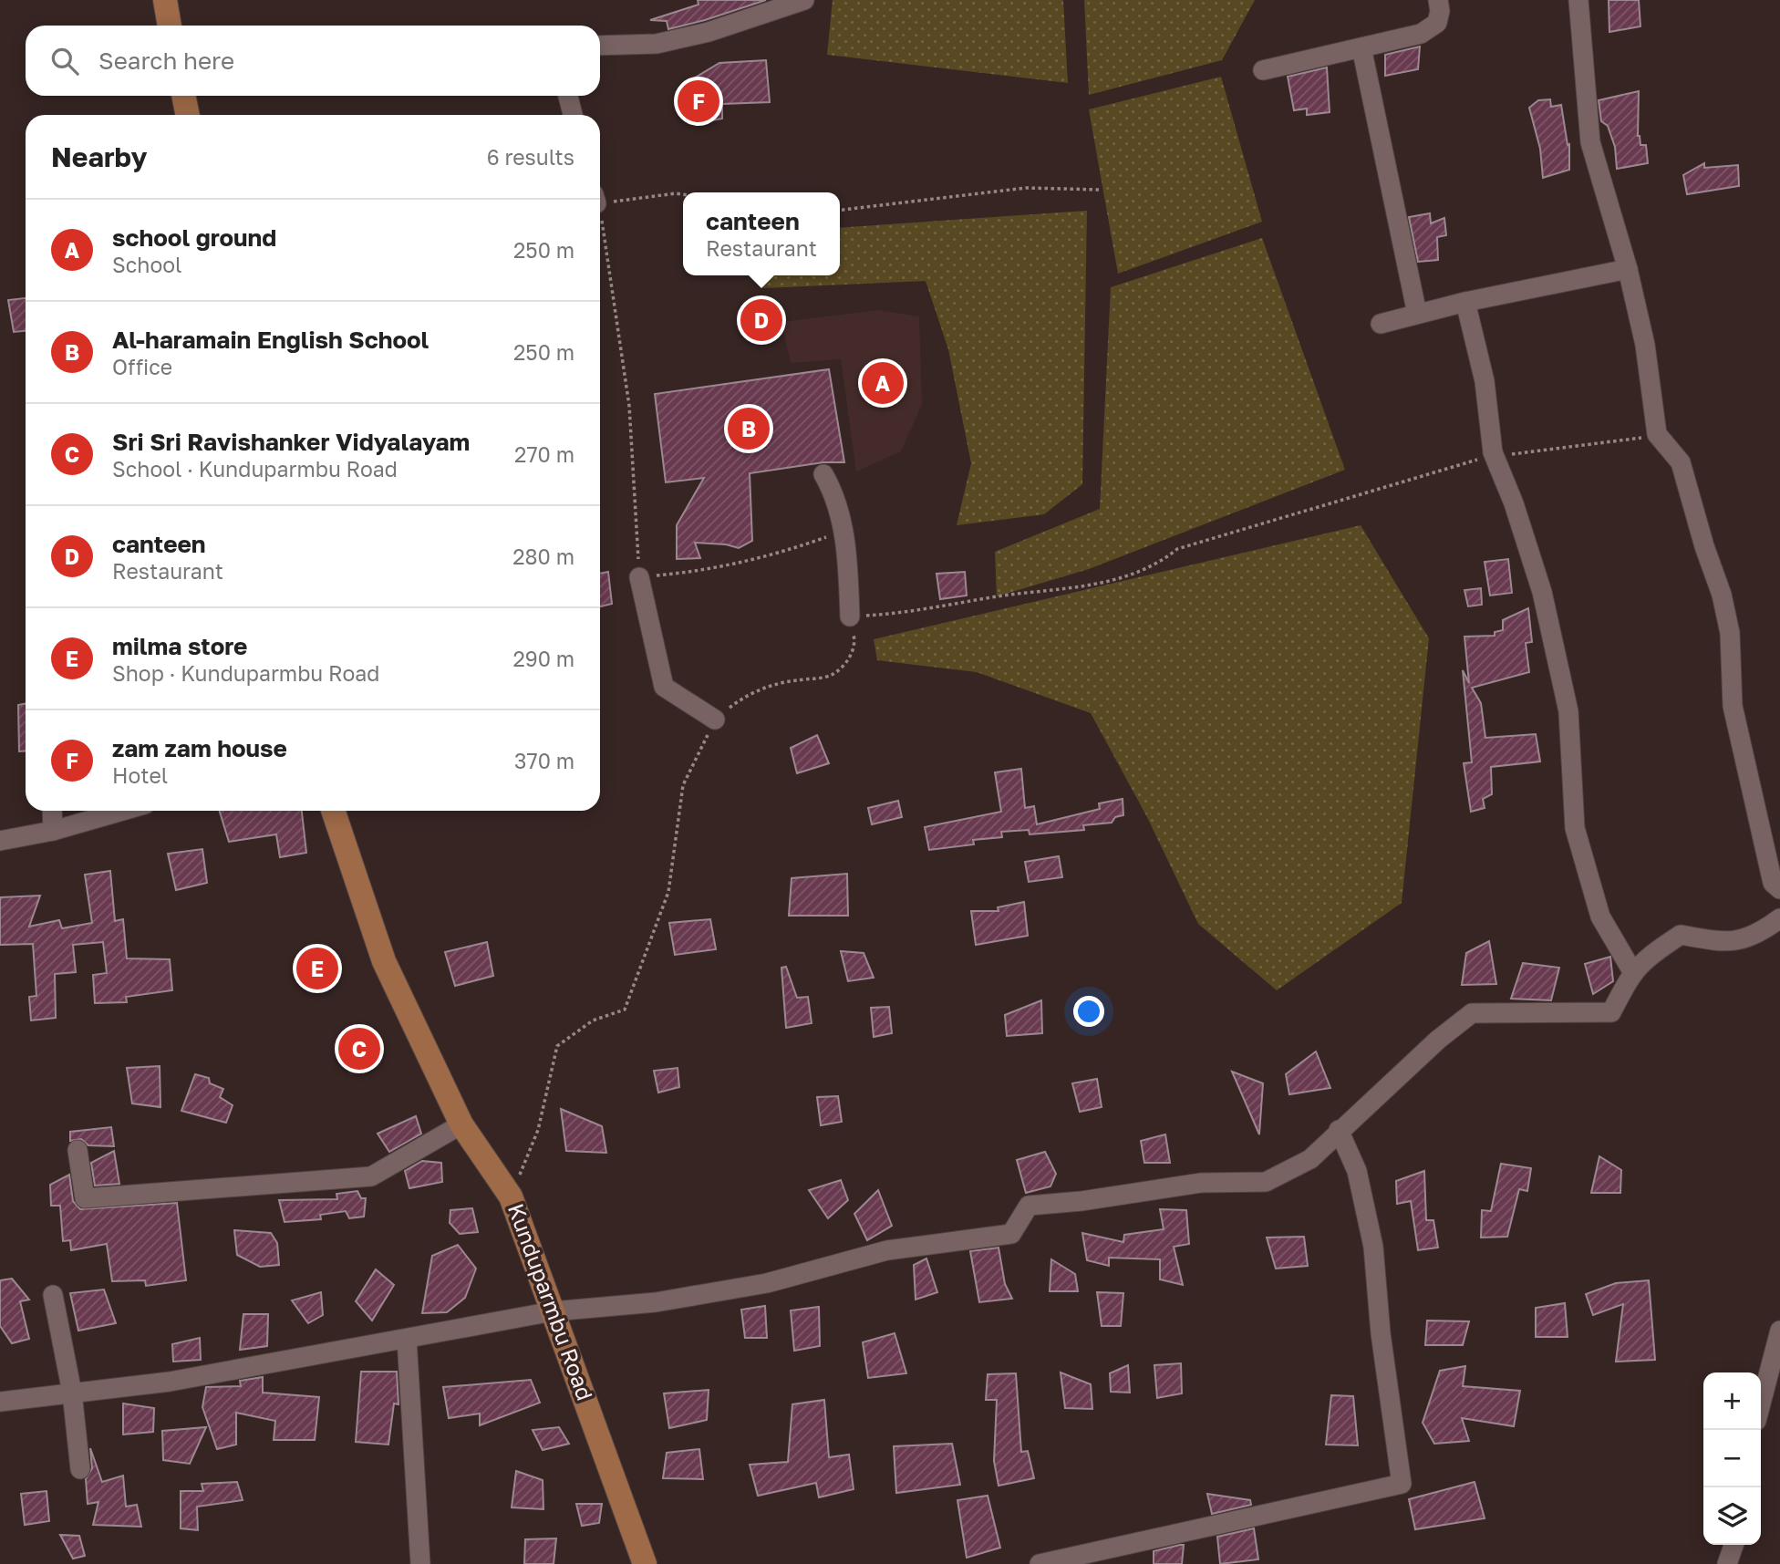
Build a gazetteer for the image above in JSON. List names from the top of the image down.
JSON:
{
  "streets": {
    "main road": ["Kunduparmbu Road"]
  },
  "page": {
    "search": "Search here",
    "pins": [
      "F",
      "D",
      "A",
      "B",
      "E",
      "C"
    ],
    "heading": ["Nearby", "6 results"],
    "popup": ["canteen", "Restaurant"],
    "list": [
      {
        "mark": "A",
        "name": "school ground",
        "note": "School",
        "value": "250 m"
      },
      {
        "mark": "B",
        "name": "Al-haramain English School",
        "note": "Office",
        "value": "250 m"
      },
      {
        "mark": "C",
        "name": "Sri Sri Ravishanker Vidyalayam",
        "note": "School · Kunduparmbu Road",
        "value": "270 m"
      },
      {
        "mark": "D",
        "name": "canteen",
        "note": "Restaurant",
        "value": "280 m"
      },
      {
        "mark": "E",
        "name": "milma store",
        "note": "Shop · Kunduparmbu Road",
        "value": "290 m"
      },
      {
        "mark": "F",
        "name": "zam zam house",
        "note": "Hotel",
        "value": "370 m"
      }
    ],
    "map_buttons": ["+", "−"]
  }
}
